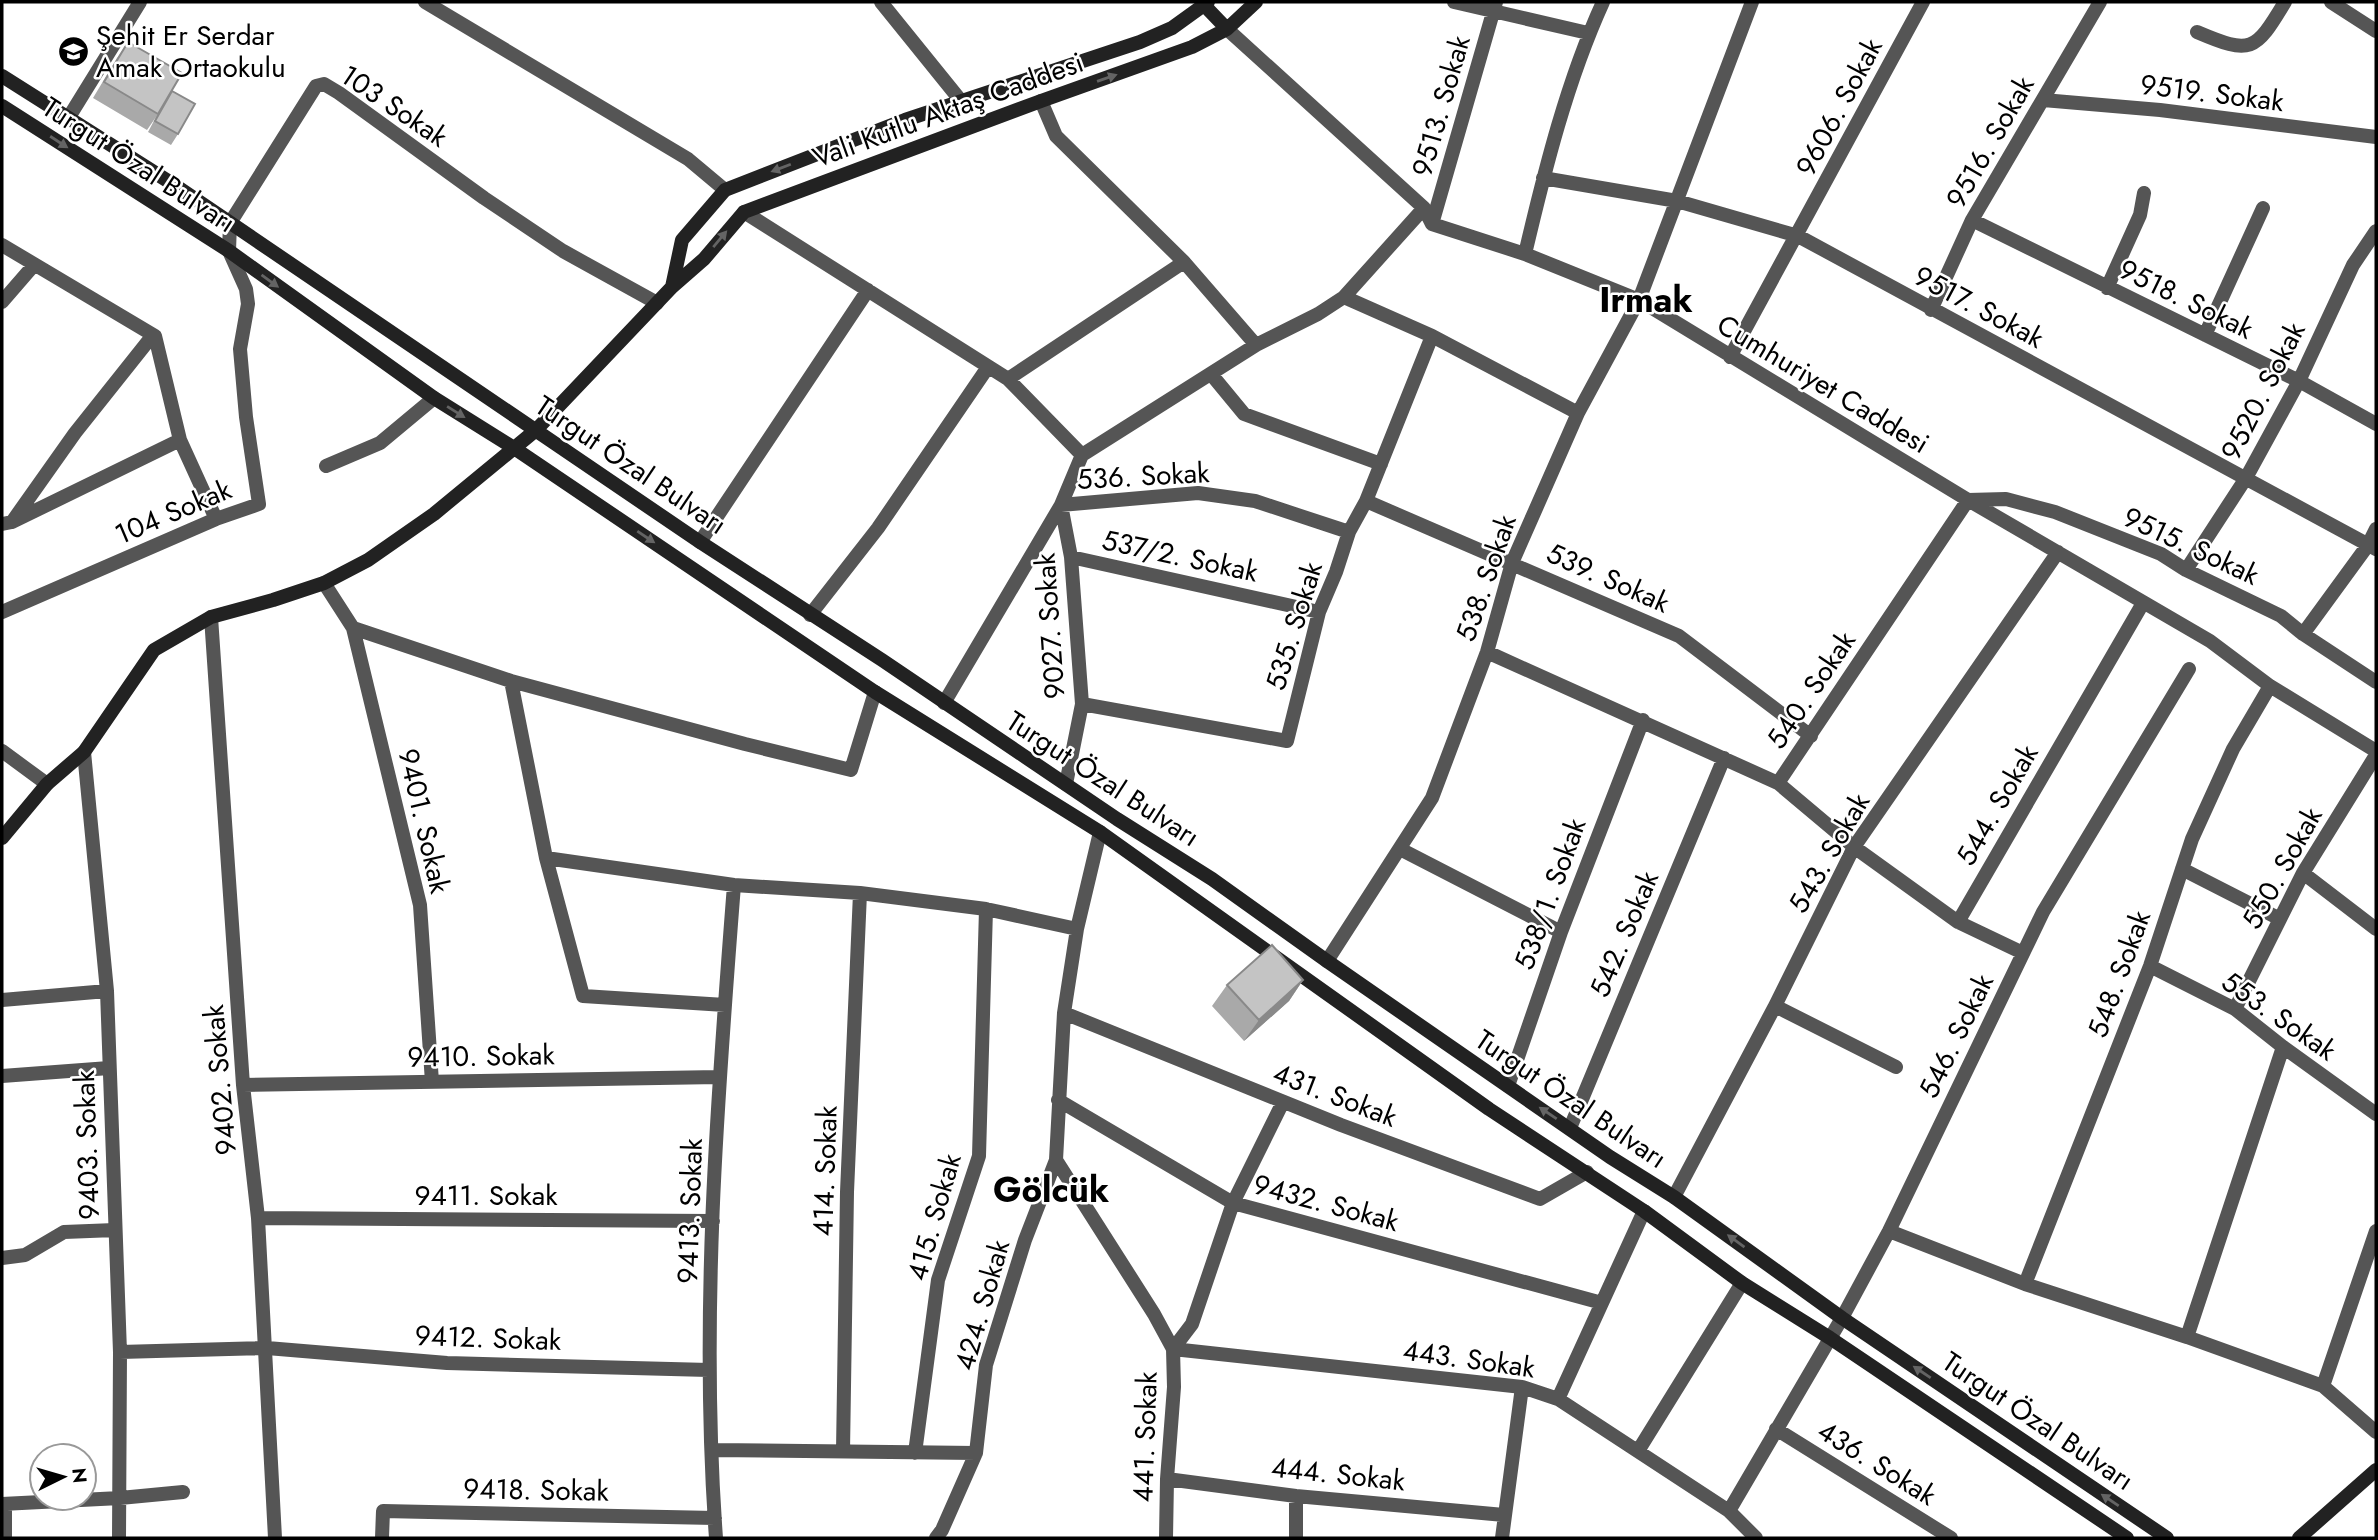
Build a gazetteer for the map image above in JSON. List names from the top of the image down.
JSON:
{
  "streets": {
    "street": [
      "9519. Sokak",
      "103 Sokak",
      "9513. Sokak",
      "9606. Sokak",
      "Vali Kutlu Aktaş Caddesi",
      "9516. Sokak",
      "Turgut Özal Bulvarı",
      "9518. Sokak",
      "9517. Sokak",
      "Cumhuriyet Caddesi",
      "9520. Sokak",
      "536. Sokak",
      "104 Sokak",
      "9515. Sokak",
      "537/2. Sokak",
      "538. Sokak",
      "539. Sokak",
      "9027. Sokak",
      "535. Sokak",
      "540. Sokak",
      "544. Sokak",
      "9401. Sokak",
      "543. Sokak",
      "550. Sokak",
      "538/1. Sokak",
      "542. Sokak",
      "548. Sokak",
      "553. Sokak",
      "546. Sokak",
      "9410. Sokak",
      "9402. Sokak",
      "431. Sokak",
      "9403. Sokak",
      "414. Sokak",
      "9411. Sokak",
      "9432. Sokak",
      "9413. Sokak",
      "415. Sokak",
      "424. Sokak",
      "9412. Sokak",
      "443. Sokak",
      "441. Sokak",
      "436. Sokak",
      "444. Sokak",
      "9418. Sokak"
    ]
  },
  "crossings": [
    ["9519. Sokak", "9516. Sokak"],
    ["103 Sokak", "Vali Kutlu Aktaş Caddesi"],
    ["103 Sokak", "Turgut Özal Bulvarı"],
    ["9513. Sokak", "Cumhuriyet Caddesi"],
    ["9606. Sokak", "9517. Sokak"],
    ["9606. Sokak", "Cumhuriyet Caddesi"],
    ["Vali Kutlu Aktaş Caddesi", "Turgut Özal Bulvarı"],
    ["Vali Kutlu Aktaş Caddesi", "9401. Sokak"],
    ["Vali Kutlu Aktaş Caddesi", "9402. Sokak"],
    ["Vali Kutlu Aktaş Caddesi", "9403. Sokak"],
    ["9516. Sokak", "9518. Sokak"],
    ["9516. Sokak", "9517. Sokak"],
    ["Turgut Özal Bulvarı", "104 Sokak"],
    ["Turgut Özal Bulvarı", "538. Sokak"],
    ["Turgut Özal Bulvarı", "9027. Sokak"],
    ["Turgut Özal Bulvarı", "543. Sokak"],
    ["Turgut Özal Bulvarı", "538/1. Sokak"],
    ["Turgut Özal Bulvarı", "542. Sokak"],
    ["Turgut Özal Bulvarı", "546. Sokak"],
    ["Turgut Özal Bulvarı", "431. Sokak"],
    ["Turgut Özal Bulvarı", "424. Sokak"],
    ["9518. Sokak", "9520. Sokak"],
    ["9517. Sokak", "9520. Sokak"],
    ["9517. Sokak", "538. Sokak"],
    ["Cumhuriyet Caddesi", "9515. Sokak"],
    ["Cumhuriyet Caddesi", "538. Sokak"],
    ["Cumhuriyet Caddesi", "540. Sokak"],
    ["Cumhuriyet Caddesi", "544. Sokak"],
    ["Cumhuriyet Caddesi", "543. Sokak"],
    ["Cumhuriyet Caddesi", "550. Sokak"],
    ["Cumhuriyet Caddesi", "548. Sokak"],
    ["9520. Sokak", "9515. Sokak"],
    ["536. Sokak", "9027. Sokak"],
    ["536. Sokak", "535. Sokak"],
    ["9515. Sokak", "540. Sokak"],
    ["537/2. Sokak", "9027. Sokak"],
    ["537/2. Sokak", "535. Sokak"],
    ["538. Sokak", "539. Sokak"],
    ["538. Sokak", "540. Sokak"],
    ["539. Sokak", "535. Sokak"],
    ["539. Sokak", "540. Sokak"],
    ["9027. Sokak", "535. Sokak"],
    ["540. Sokak", "538/1. Sokak"],
    ["540. Sokak", "542. Sokak"],
    ["9401. Sokak", "9410. Sokak"],
    ["550. Sokak", "553. Sokak"],
    ["548. Sokak", "553. Sokak"],
    ["546. Sokak", "443. Sokak"],
    ["546. Sokak", "436. Sokak"],
    ["9410. Sokak", "9402. Sokak"],
    ["9410. Sokak", "9413. Sokak"],
    ["9402. Sokak", "9411. Sokak"],
    ["9402. Sokak", "9412. Sokak"],
    ["431. Sokak", "424. Sokak"],
    ["9403. Sokak", "9412. Sokak"],
    ["9411. Sokak", "9413. Sokak"],
    ["9432. Sokak", "424. Sokak"],
    ["9413. Sokak", "9412. Sokak"],
    ["9413. Sokak", "9418. Sokak"],
    ["424. Sokak", "441. Sokak"],
    ["443. Sokak", "441. Sokak"],
    ["441. Sokak", "444. Sokak"]
  ],
  "districts": ["Irmak", "Gölcük"],
  "places": {
    "school or university": ["Şehit Er Serdar Amak Ortaokulu"]
  },
  "north": "right"
}
